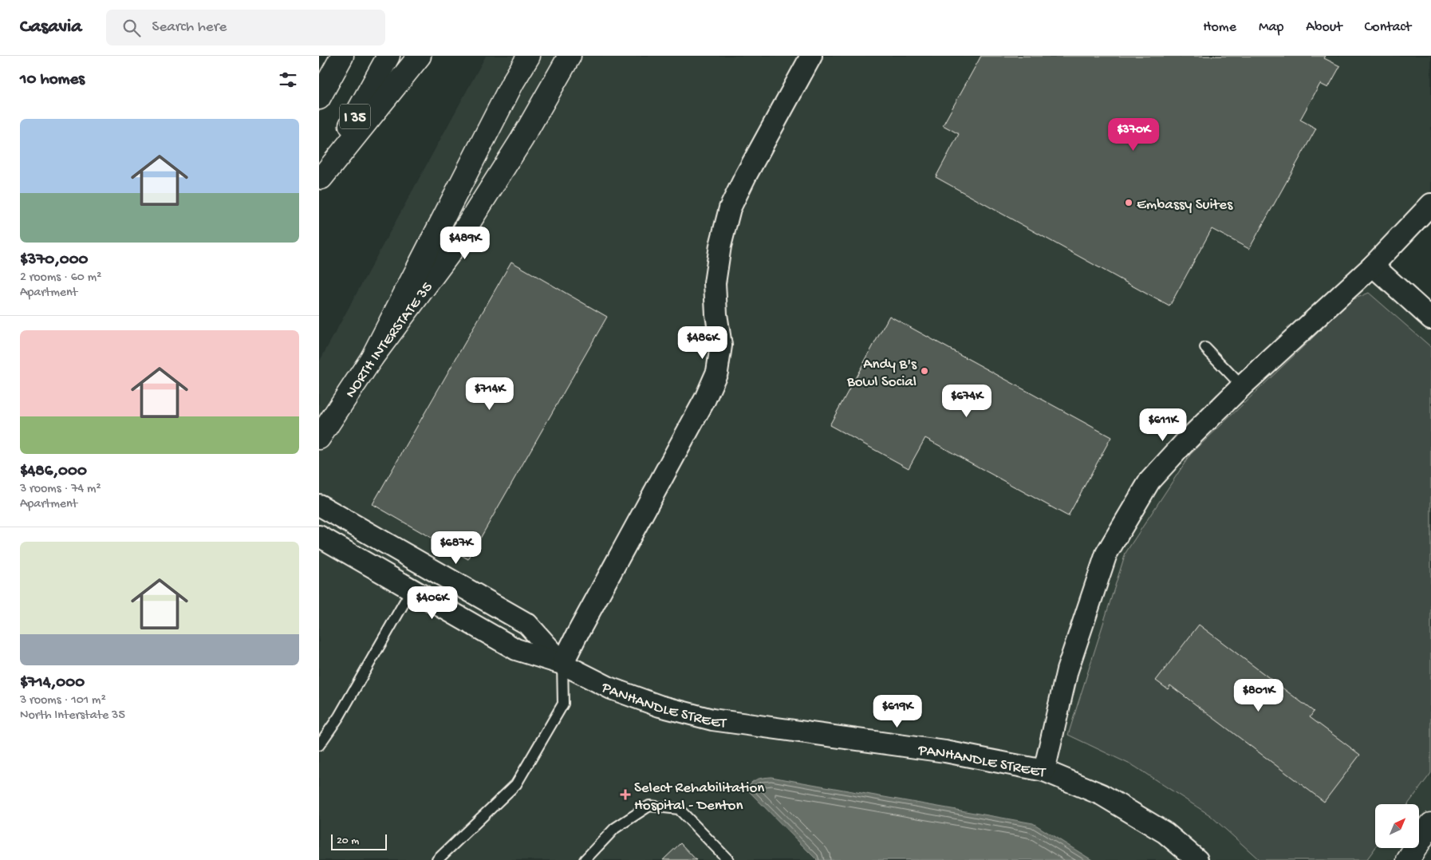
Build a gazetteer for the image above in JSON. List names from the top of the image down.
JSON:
{
  "streets": {
    "main road": ["I 35", "NORTH INTERSTATE 35"],
    "street": ["PANHANDLE STREET"]
  },
  "places": {
    "other": ["Embassy Suites", "Andy B's Bowl Social"],
    "health": ["Select Rehabilitation Hospital - Denton"]
  },
  "scale_bar": "20 m",
  "north": "top right",
  "page": {
    "header": "Casavia",
    "search": "Search here",
    "nav": [
      "Home",
      "Map",
      "About",
      "Contact"
    ],
    "heading": "10 homes",
    "list": [
      {
        "name": "$370,000",
        "note": "2 rooms · 60 m² · Apartment"
      },
      {
        "name": "$486,000",
        "note": "3 rooms · 74 m² · Apartment"
      },
      {
        "name": "$714,000",
        "note": "3 rooms · 101 m² · North Interstate 35"
      }
    ],
    "price": [
      "$370K",
      "$489K",
      "$486K",
      "$714K",
      "$674K",
      "$611K",
      "$687K",
      "$406K",
      "$801K",
      "$619K"
    ],
    "scale": "20 m"
  }
}
